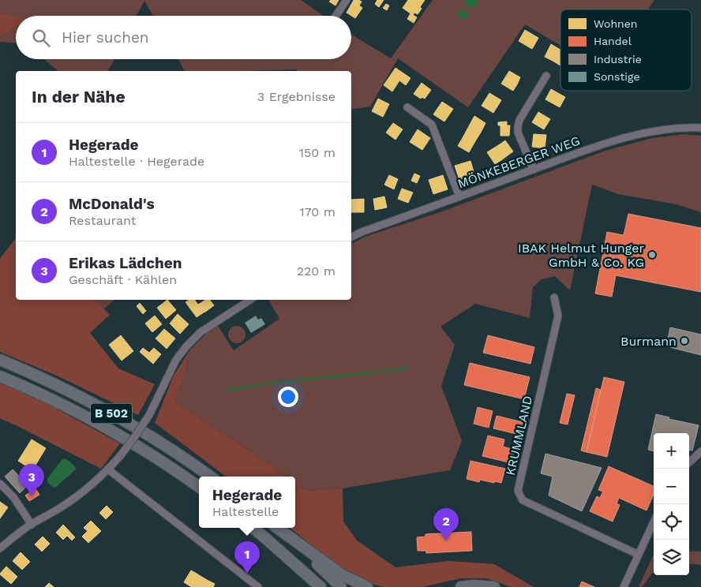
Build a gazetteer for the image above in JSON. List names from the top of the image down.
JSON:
{
  "streets": {
    "highway": ["B 502"],
    "street": ["MÖNKEBERGER WEG", "KRUMMLAND"]
  },
  "places": ["IBAK Helmut Hunger GmbH & Co. KG", "Burmann"],
  "legend": [
    "Wohnen",
    "Handel",
    "Industrie",
    "Sonstige"
  ],
  "page": {
    "search": "Hier suchen",
    "heading": ["In der Nähe", "3 Ergebnisse"],
    "list": [
      {
        "mark": "1",
        "name": "Hegerade",
        "note": "Haltestelle · Hegerade",
        "value": "150 m"
      },
      {
        "mark": "2",
        "name": "McDonald's",
        "note": "Restaurant",
        "value": "170 m"
      },
      {
        "mark": "3",
        "name": "Erikas Lädchen",
        "note": "Geschäft · Kählen",
        "value": "220 m"
      }
    ],
    "map_buttons": ["+", "−"],
    "pins": ["3", "2", "1"],
    "popup": ["Hegerade", "Haltestelle"]
  }
}
